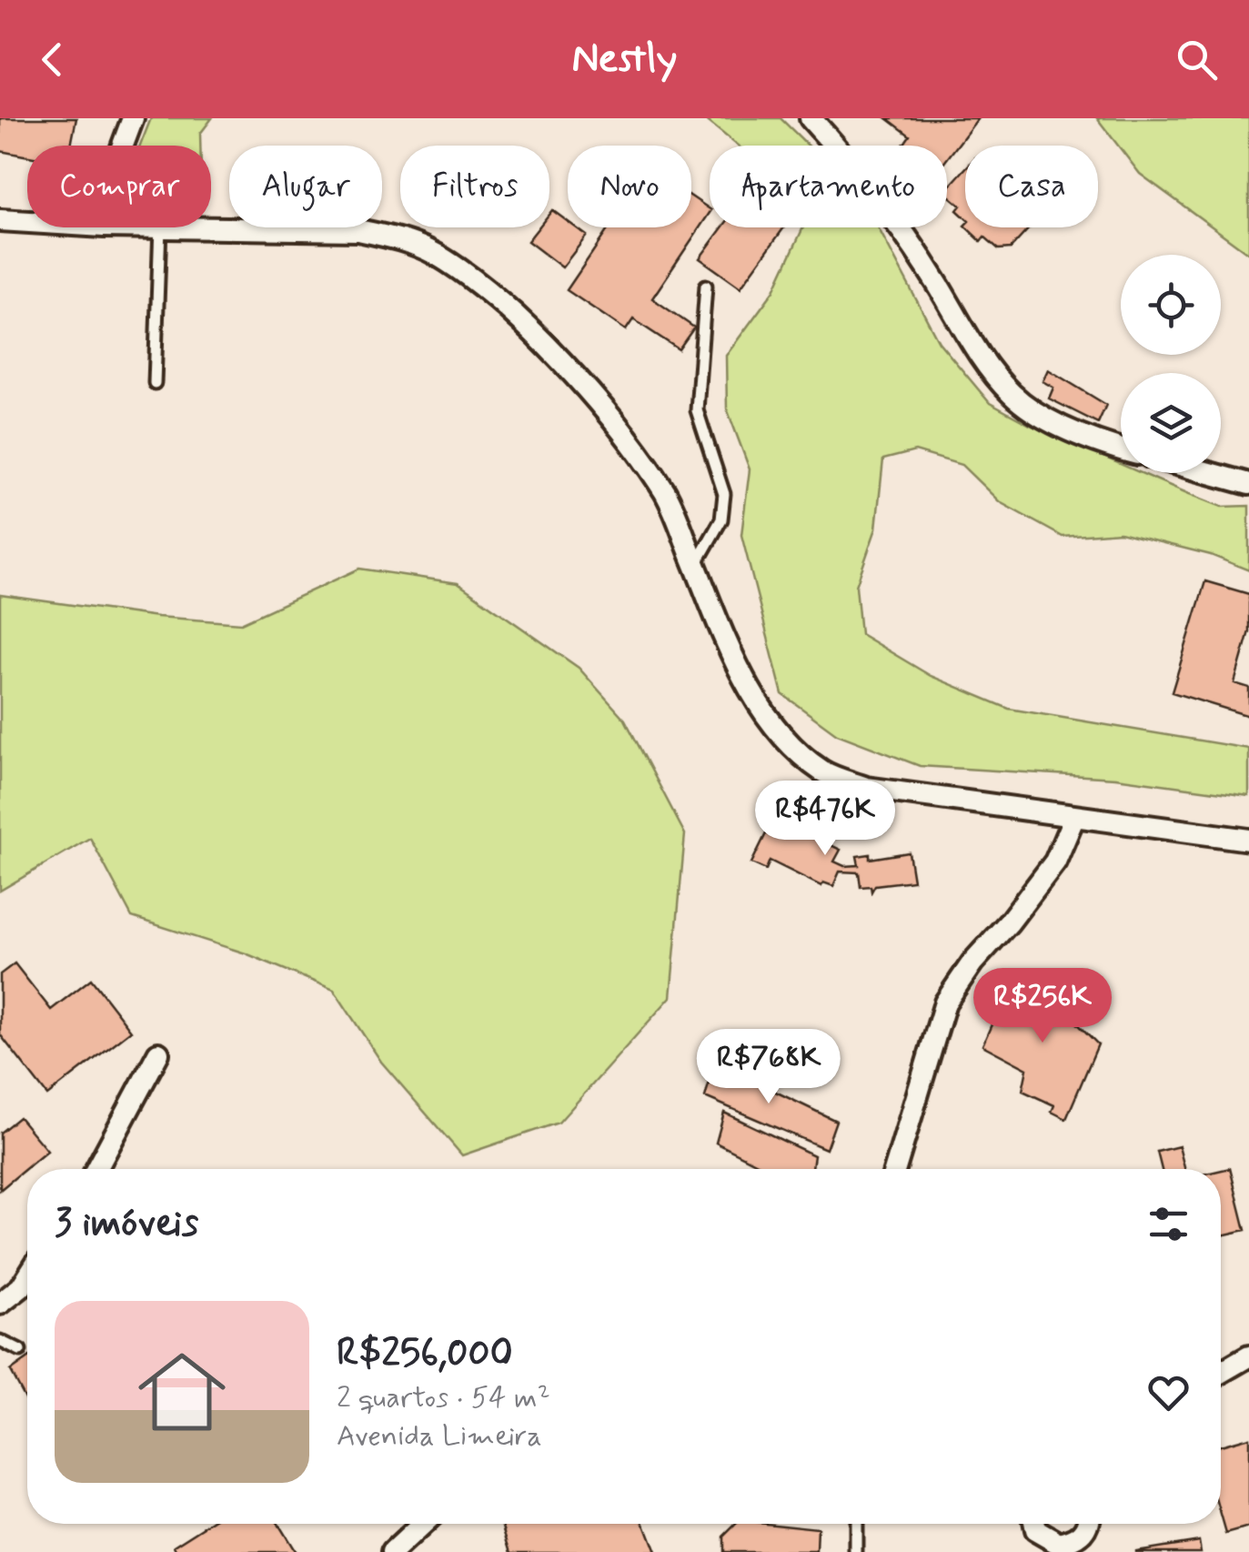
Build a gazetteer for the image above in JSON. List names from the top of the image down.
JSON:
{
  "page": {
    "header": "Nestly",
    "chip": [
      "Comprar",
      "Alugar",
      "Filtros",
      "Novo",
      "Apartamento",
      "Casa"
    ],
    "price": ["R$476K", "R$256K", "R$768K"],
    "heading": "3 imóveis",
    "list": [
      {
        "name": "R$256,000",
        "note": "2 quartos · 54 m² · Avenida Limeira"
      }
    ]
  }
}
